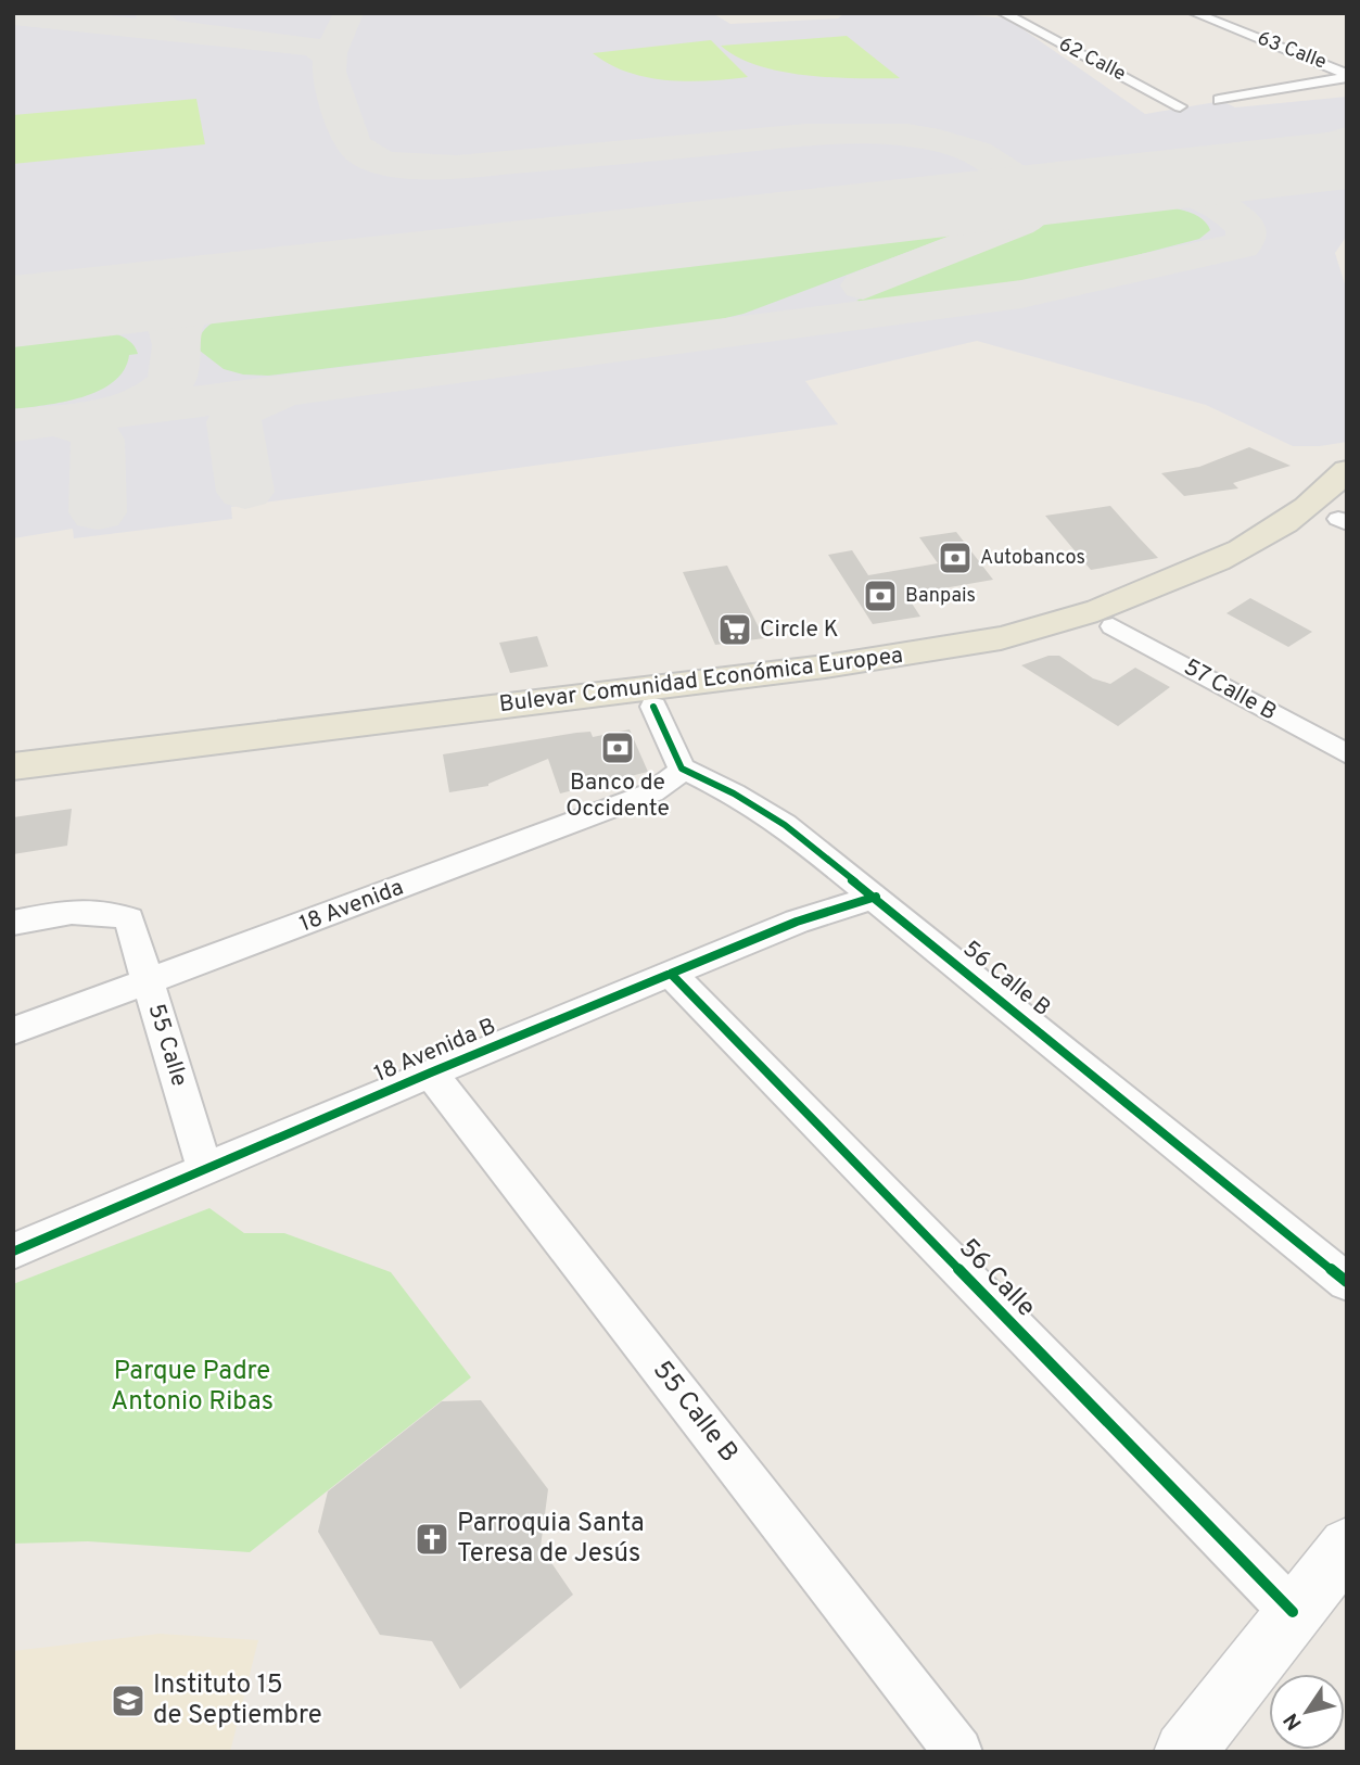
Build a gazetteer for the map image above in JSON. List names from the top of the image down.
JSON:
{
  "streets": {
    "main road": ["Bulevar Comunidad Económica Europea"],
    "street": [
      "63 Calle",
      "62 Calle",
      "57 Calle B",
      "18 Avenida",
      "56 Calle B",
      "55 Calle",
      "18 Avenida B",
      "56 Calle",
      "55 Calle B"
    ]
  },
  "crossings": [
    ["Bulevar Comunidad Económica Europea", "57 Calle B"],
    ["18 Avenida", "56 Calle B"],
    ["18 Avenida", "55 Calle"],
    ["56 Calle B", "18 Avenida B"],
    ["55 Calle", "18 Avenida B"],
    ["18 Avenida B", "56 Calle"],
    ["18 Avenida B", "55 Calle B"]
  ],
  "parks": ["Parque Padre Antonio Ribas"],
  "places": {
    "bank": ["Autobancos", "Banpais", "Banco de Occidente"],
    "supermarket": ["Circle K"],
    "church": ["Parroquia Santa Teresa de Jesús"],
    "school or university": ["Instituto 15 de Septiembre"]
  },
  "north": "bottom left"
}
